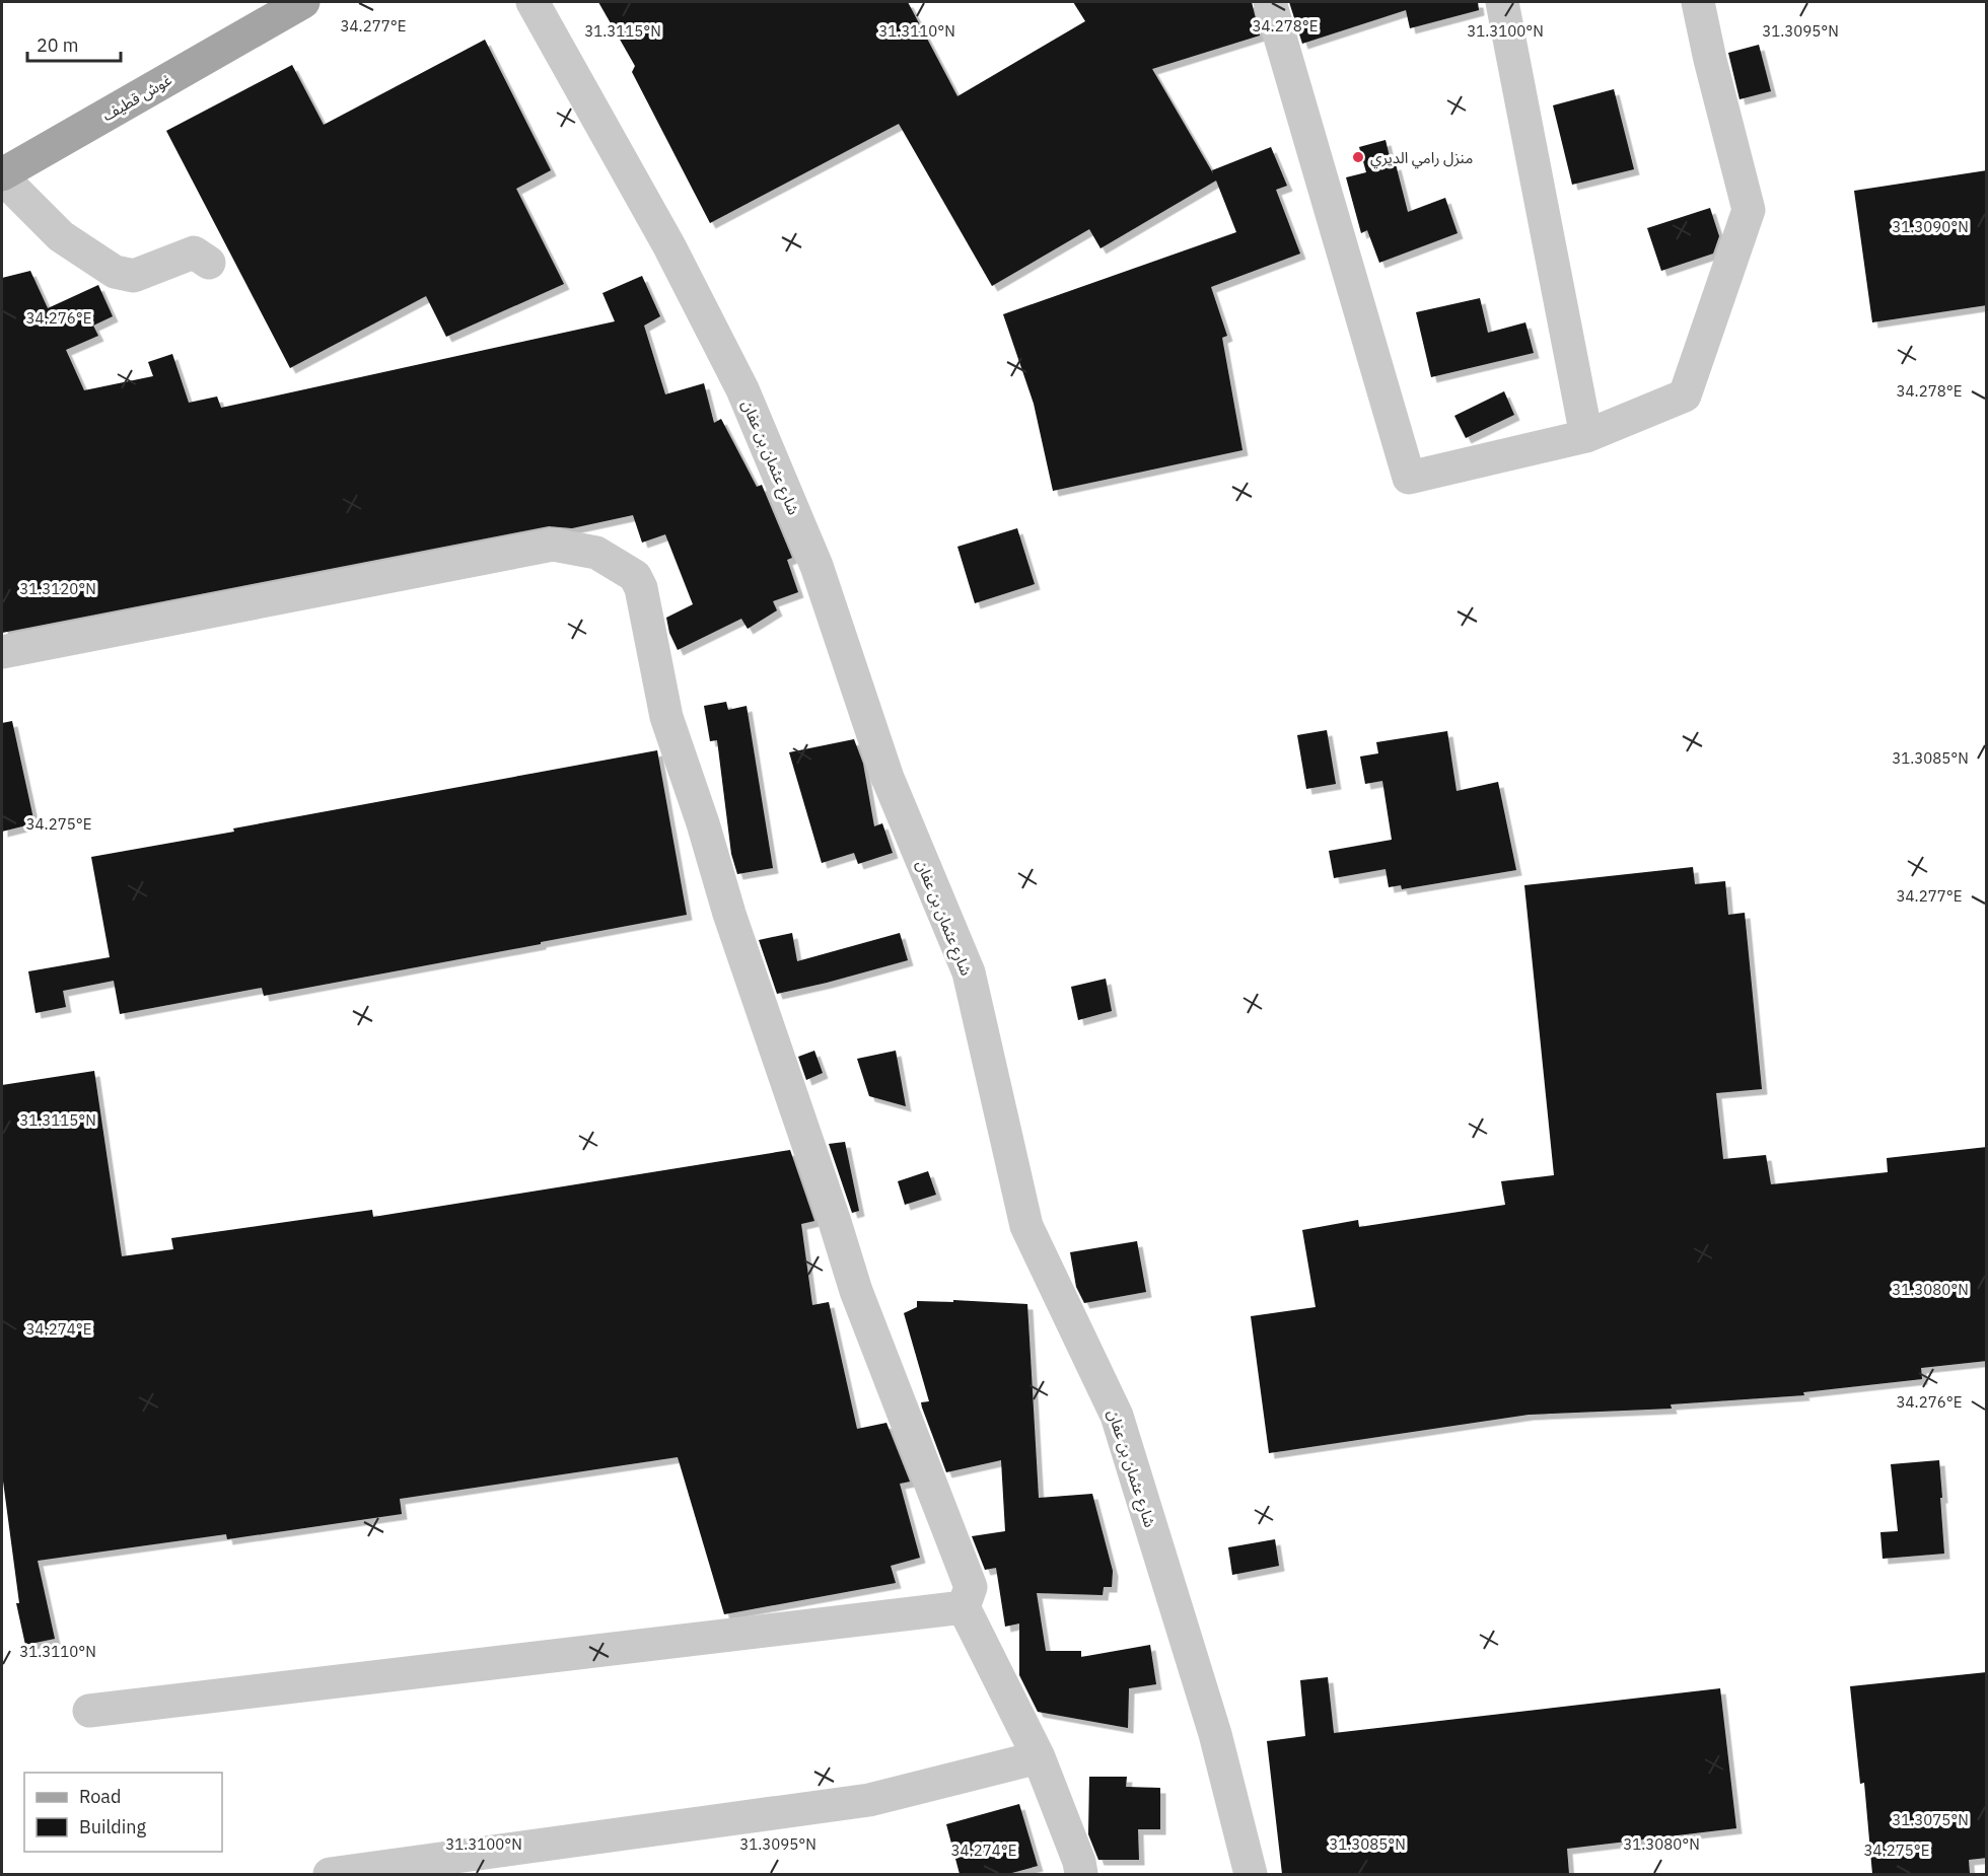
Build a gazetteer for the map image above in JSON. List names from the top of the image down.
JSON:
{
  "streets": {
    "main road": ["غوش قطيف"],
    "street": ["شارع عثمان بن عفان"]
  },
  "places": ["منزل رامي الديري"],
  "legend": ["Road", "Building"],
  "scale_bar": "20 m",
  "coordinates": [
    "34.277°E",
    "34.278°E",
    "31.3115°N",
    "31.3110°N",
    "31.3100°N",
    "31.3095°N",
    "31.3090°N",
    "34.276°E",
    "31.3120°N",
    "31.3085°N",
    "34.275°E",
    "31.3080°N",
    "34.274°E",
    "31.3075°N"
  ]
}
